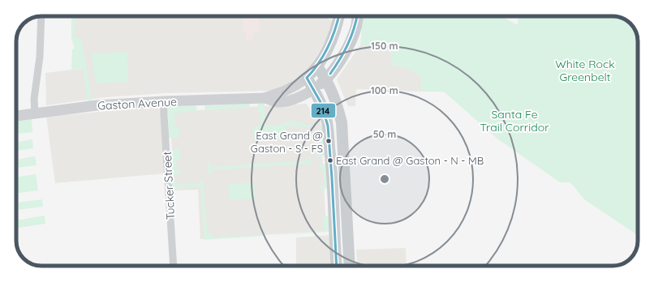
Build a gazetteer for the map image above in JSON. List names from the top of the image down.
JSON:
{
  "streets": {
    "street": ["Gaston Avenue", "Tucker Street"]
  },
  "crossings": [
    ["Gaston Avenue", "Tucker Street"]
  ],
  "parks": ["White Rock Greenbelt", "Santa Fe Trail Corridor"],
  "places": ["East Grand @ Gaston - S - FS", "East Grand @ Gaston - N - MB"],
  "lines": ["transit line 214"],
  "rings": ["150 m", "100 m", "50 m"]
}
